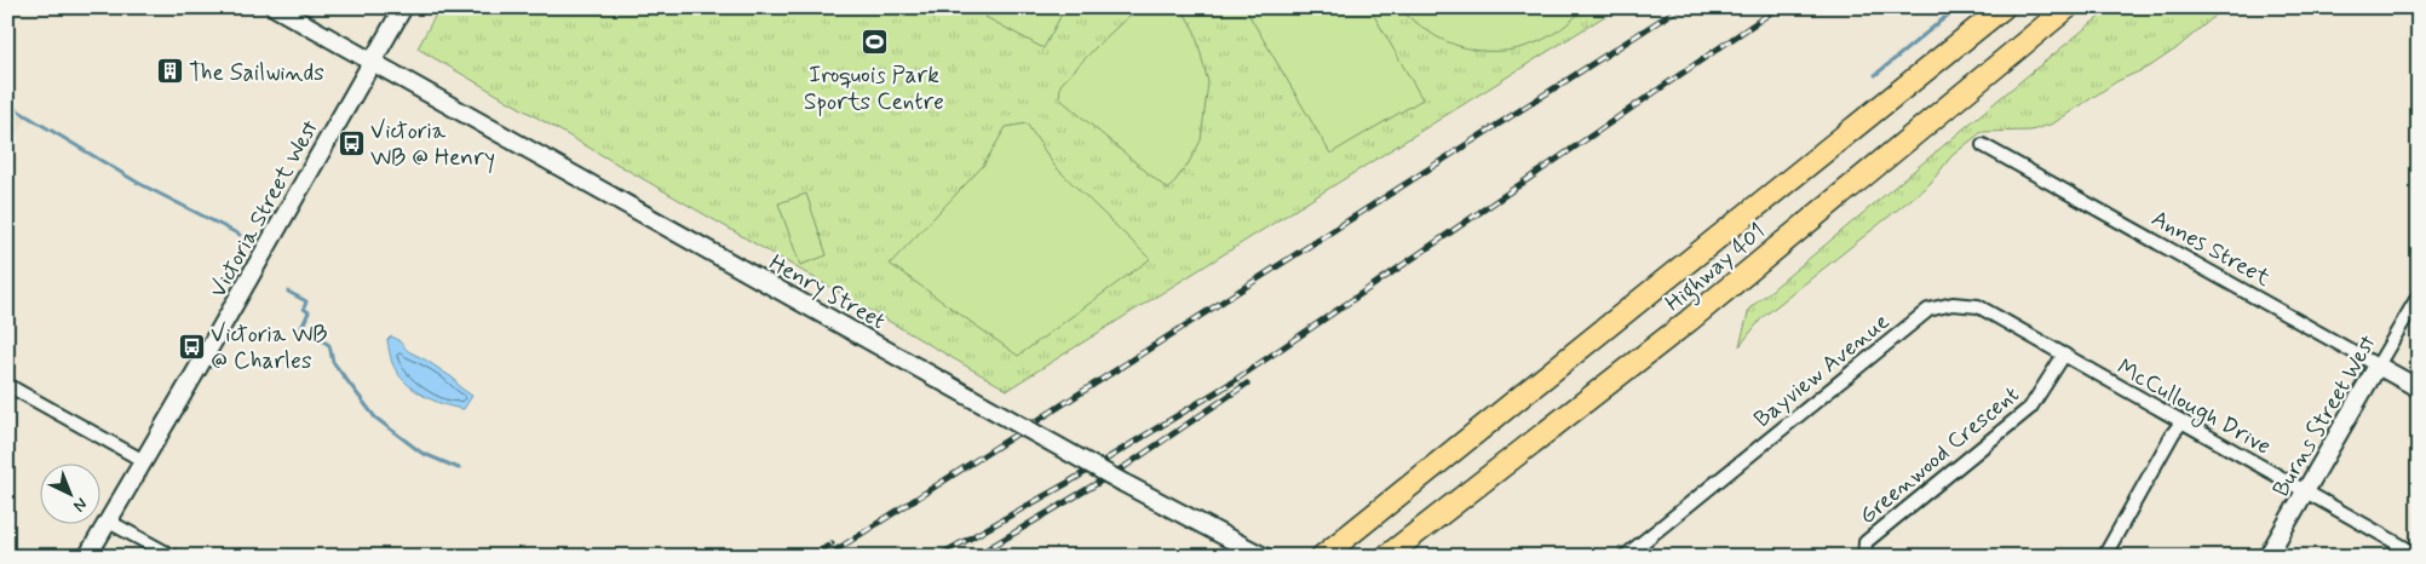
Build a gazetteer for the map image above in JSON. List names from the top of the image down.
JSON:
{
  "streets": {
    "highway": ["Highway 401"],
    "main road": [
      "Victoria Street West",
      "Annes Street",
      "Henry Street",
      "Burns Street West"
    ],
    "street": ["Bayview Avenue", "McCullough Drive", "Greenwood Crescent"]
  },
  "crossings": [
    ["Victoria Street West", "Henry Street"],
    ["Annes Street", "Burns Street West"],
    ["Bayview Avenue", "McCullough Drive"],
    ["Bayview Avenue", "Greenwood Crescent"],
    ["McCullough Drive", "Burns Street West"],
    ["McCullough Drive", "Greenwood Crescent"]
  ],
  "places": {
    "sports": ["Iroquois Park Sports Centre"],
    "building": ["The Sailwinds"],
    "bus stop": ["Victoria WB @ Henry", "Victoria WB @ Charles"]
  },
  "north": "bottom right"
}
